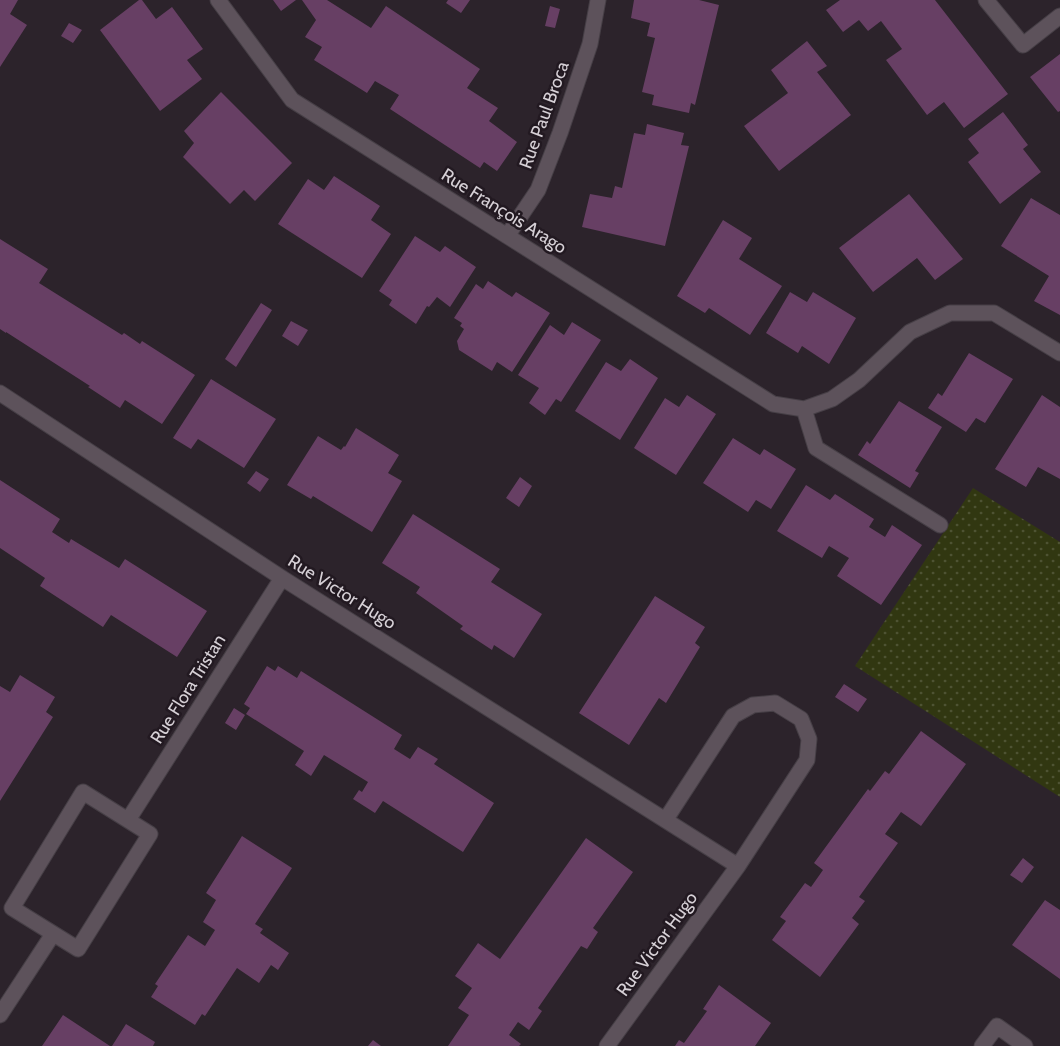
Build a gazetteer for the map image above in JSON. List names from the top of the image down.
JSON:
{
  "streets": {
    "street": [
      "Rue Paul Broca",
      "Rue François Arago",
      "Rue Victor Hugo",
      "Rue Flora Tristan"
    ]
  },
  "crossings": [
    ["Rue Paul Broca", "Rue François Arago"],
    ["Rue Victor Hugo", "Rue Flora Tristan"]
  ]
}
